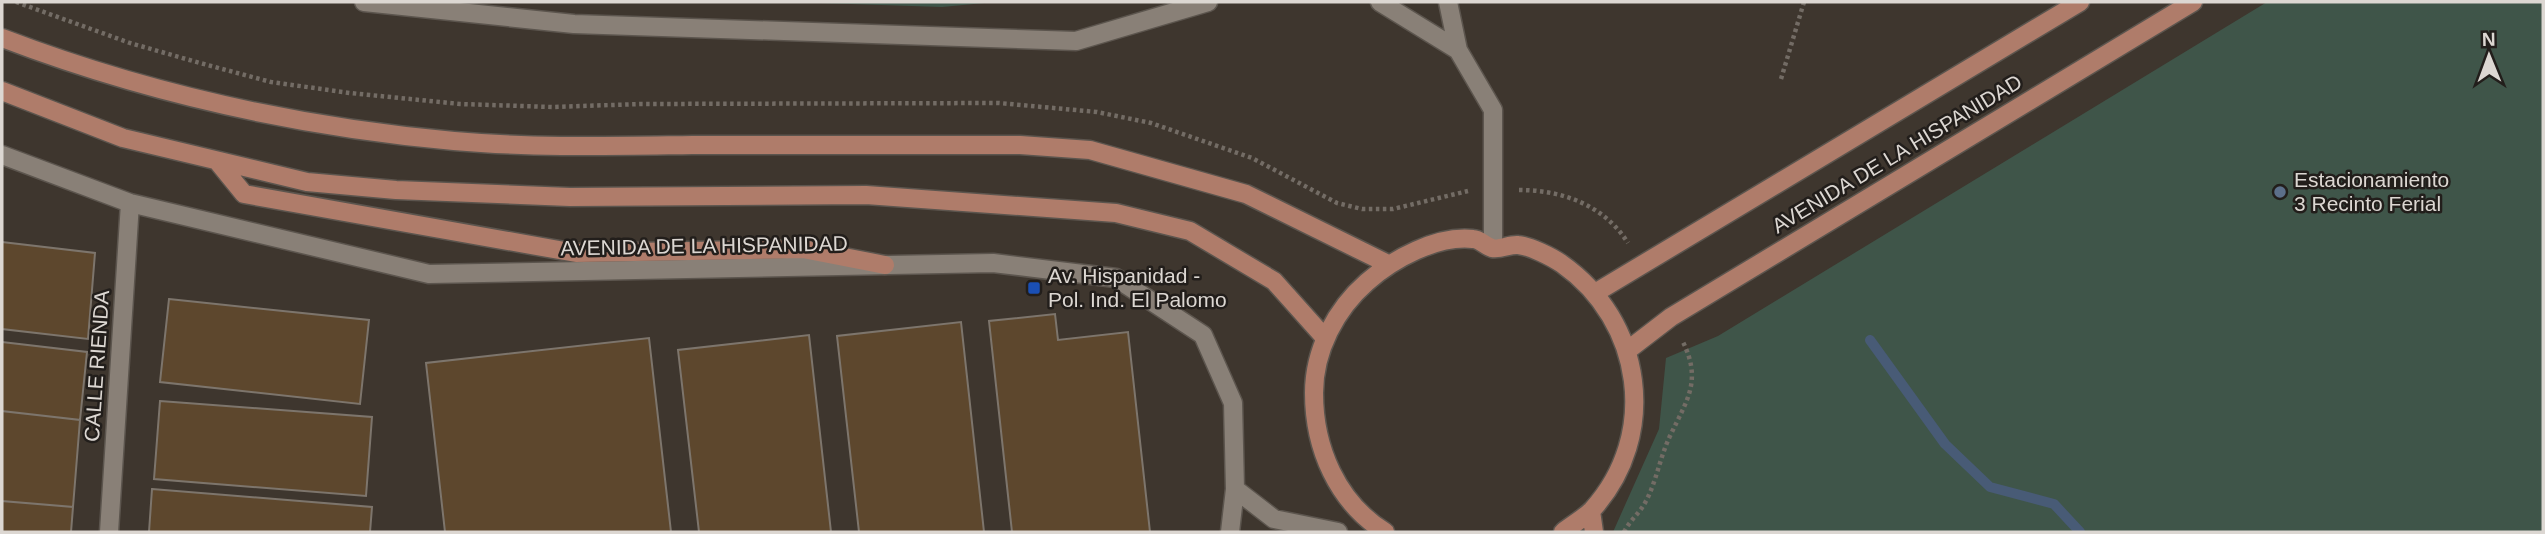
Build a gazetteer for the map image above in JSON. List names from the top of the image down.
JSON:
{
  "streets": {
    "main road": ["AVENIDA DE LA HISPANIDAD"],
    "street": ["CALLE RIENDA"]
  },
  "crossings": [
    ["AVENIDA DE LA HISPANIDAD", "CALLE RIENDA"]
  ],
  "places": {
    "other": ["Estacionamiento 3 Recinto Ferial"],
    "transit": ["Av. Hispanidad - Pol. Ind. El Palomo"]
  },
  "north": "top"
}
